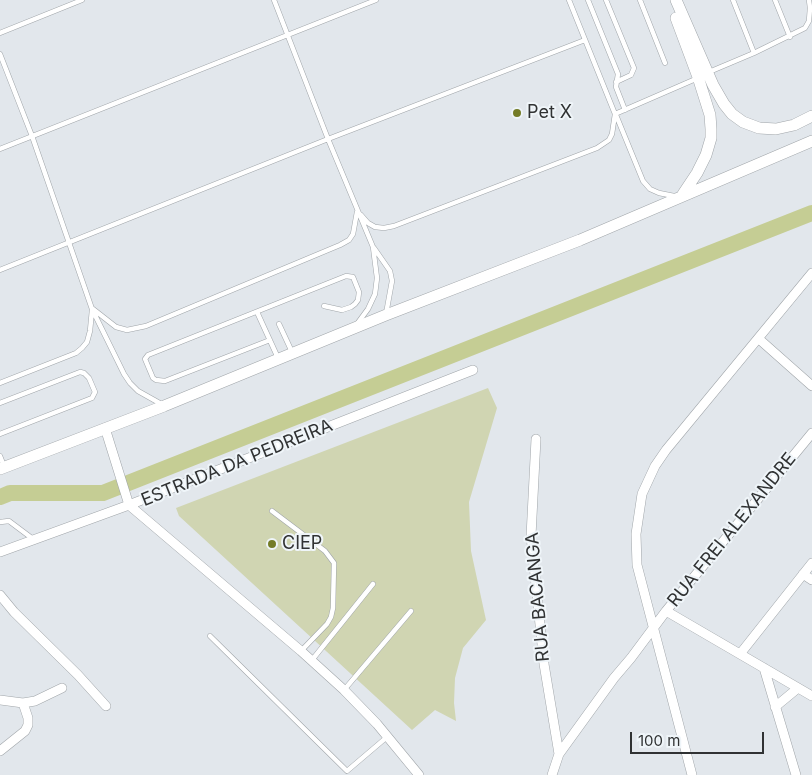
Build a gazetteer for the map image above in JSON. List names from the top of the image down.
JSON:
{
  "streets": {
    "street": ["ESTRADA DA PEDREIRA", "RUA FREI ALEXANDRE", "RUA BACANGA"]
  },
  "crossings": [
    ["RUA FREI ALEXANDRE", "RUA BACANGA"]
  ],
  "places": ["Pet X", "CIEP"],
  "scale_bar": "100 m"
}
